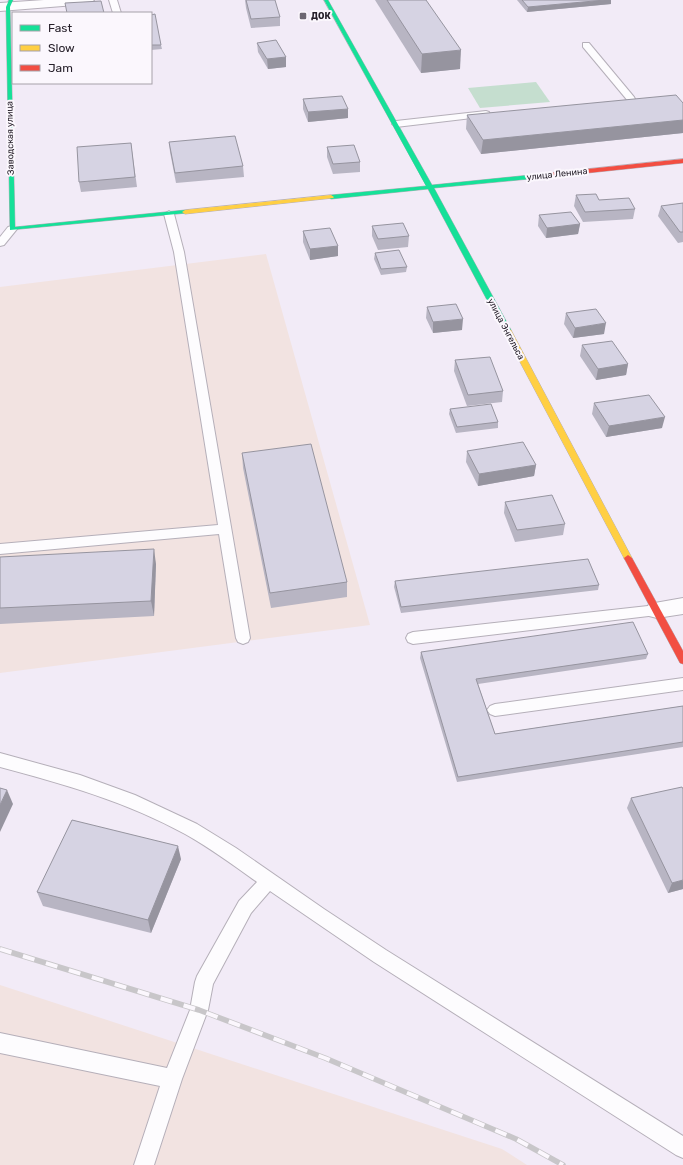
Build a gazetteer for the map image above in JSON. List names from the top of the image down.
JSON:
{
  "streets": {
    "street": ["Заводская улица", "улица Ленина", "улица Энгельса"]
  },
  "crossings": [
    ["Заводская улица", "улица Ленина"],
    ["улица Ленина", "улица Энгельса"]
  ],
  "places": {
    "transit": ["ДОК"]
  },
  "legend": ["Fast", "Slow", "Jam"]
}
